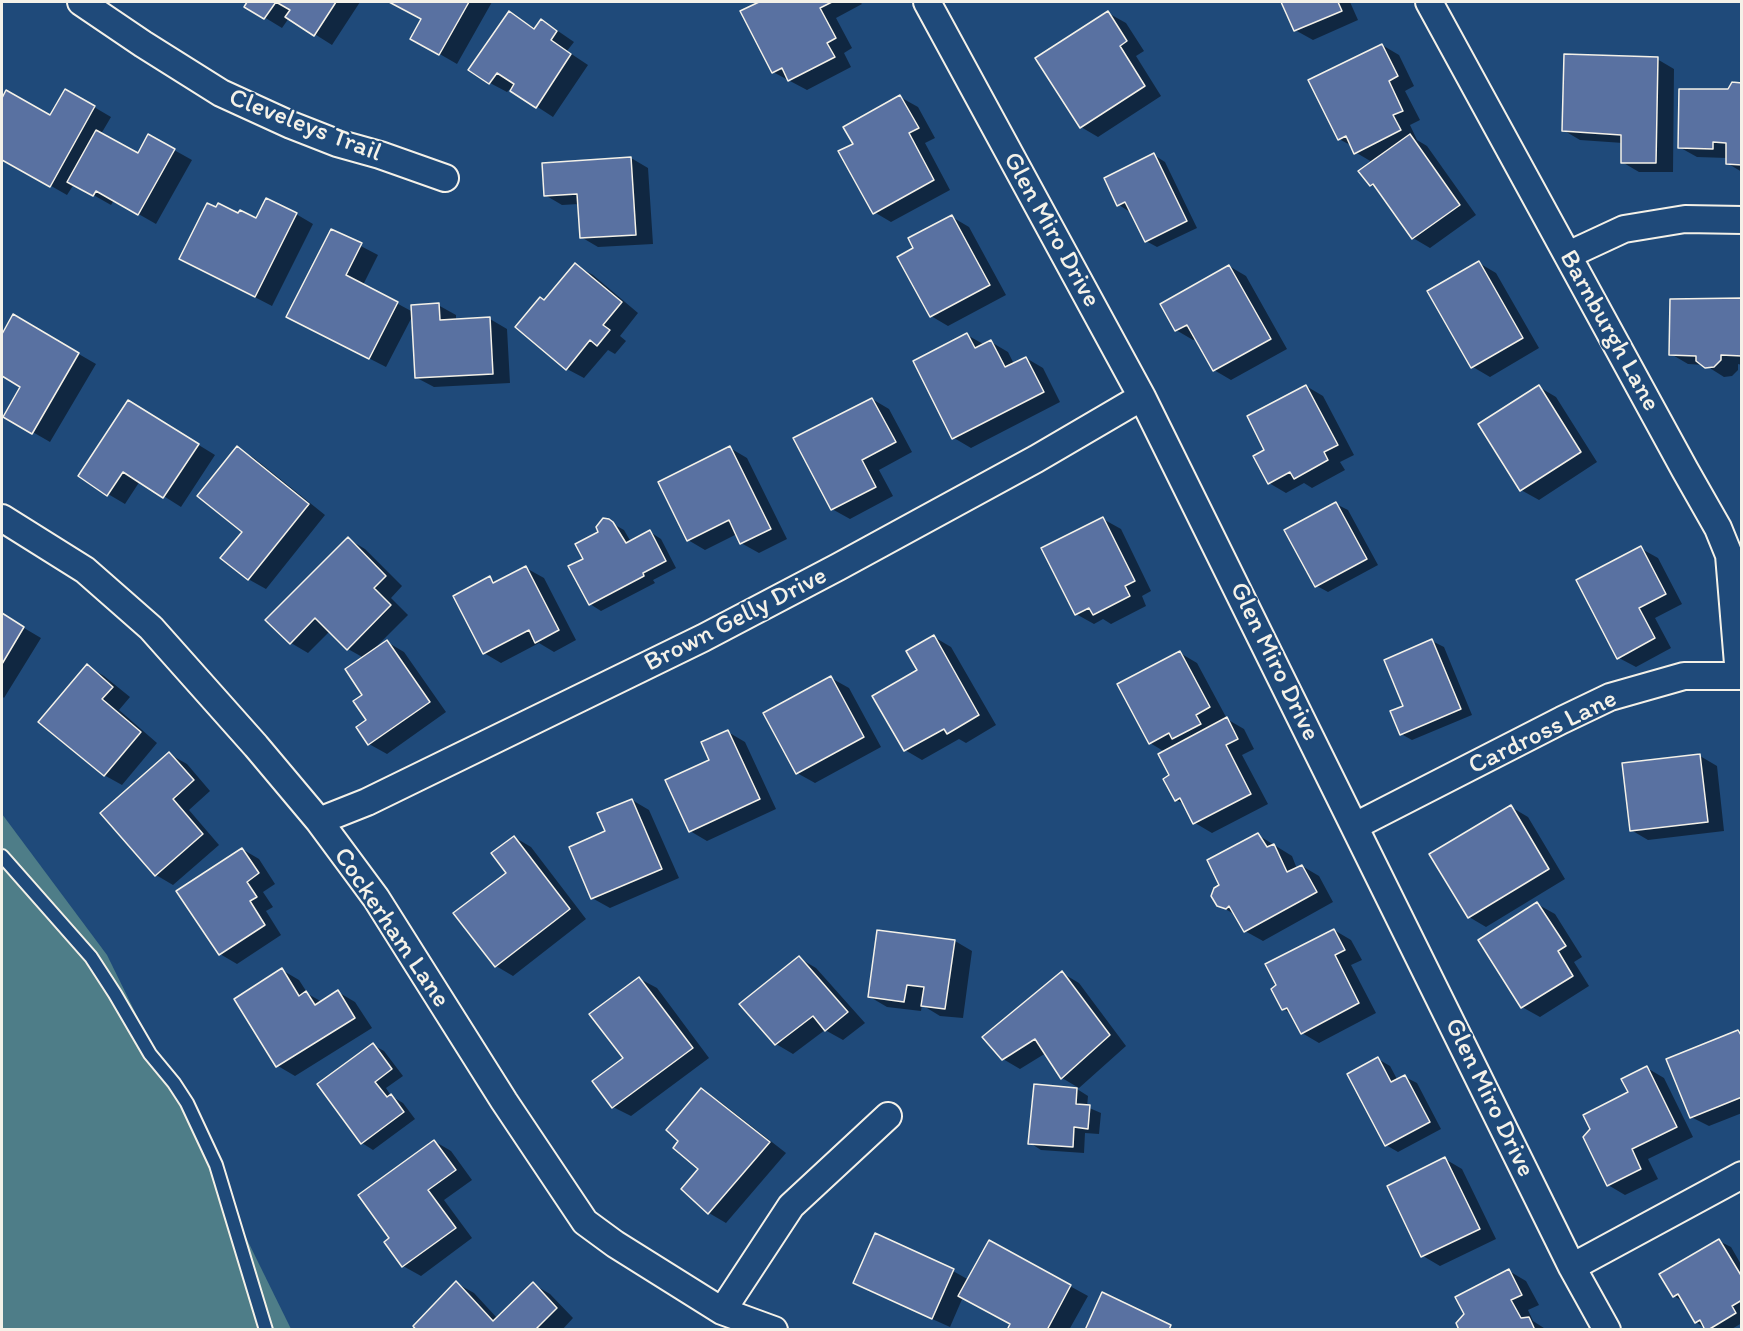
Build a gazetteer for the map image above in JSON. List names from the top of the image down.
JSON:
{
  "streets": {
    "street": [
      "Cleveleys Trail",
      "Glen Miro Drive",
      "Barnburgh Lane",
      "Brown Gelly Drive",
      "Cardross Lane",
      "Cockerham Lane"
    ]
  },
  "crossings": [
    ["Glen Miro Drive", "Brown Gelly Drive"],
    ["Glen Miro Drive", "Cardross Lane"],
    ["Barnburgh Lane", "Cardross Lane"],
    ["Brown Gelly Drive", "Cockerham Lane"]
  ]
}
